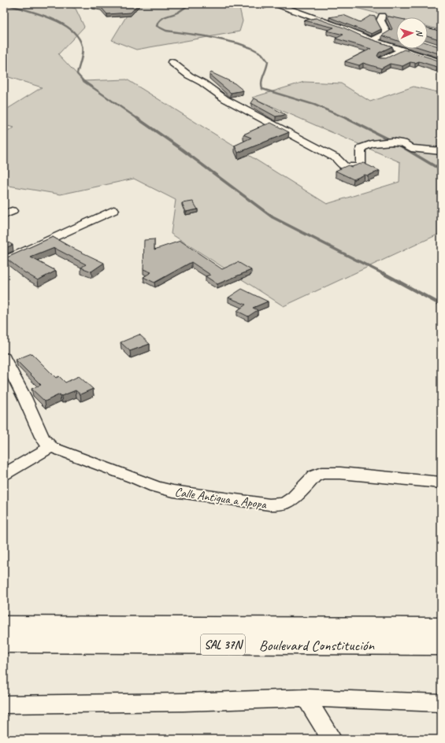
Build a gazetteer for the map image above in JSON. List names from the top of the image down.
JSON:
{
  "streets": {
    "highway": ["SAL 37N", "Boulevard Constitución"],
    "street": ["Calle Antigua a Apopa"]
  },
  "north": "right"
}
